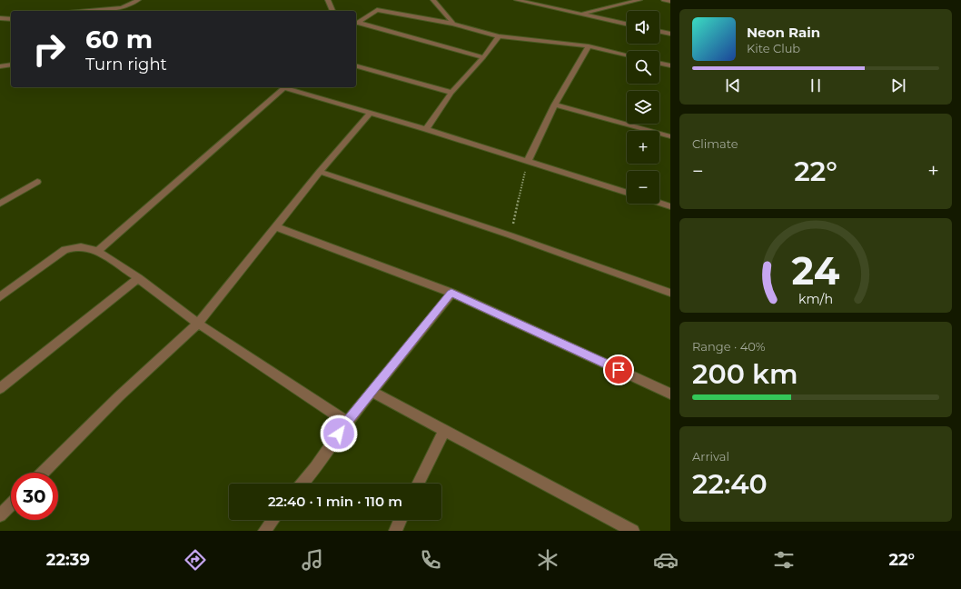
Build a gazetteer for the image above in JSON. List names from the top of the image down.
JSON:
{
  "page": {
    "map_buttons": ["+", "−"],
    "turn": ["60 m", "Turn right"],
    "song": ["Neon Rain", "Kite Club"],
    "tile": [
      "Climate",
      ["Range · 40%", "200 km"],
      ["Arrival", "22:40"]
    ],
    "heat": ["−", "22°", "+"],
    "limit": "30",
    "trip": "22:40 · 1 min · 110 m",
    "tabs": ["22:39", "22°"],
    "gauge": ["24", "km/h"]
  }
}
